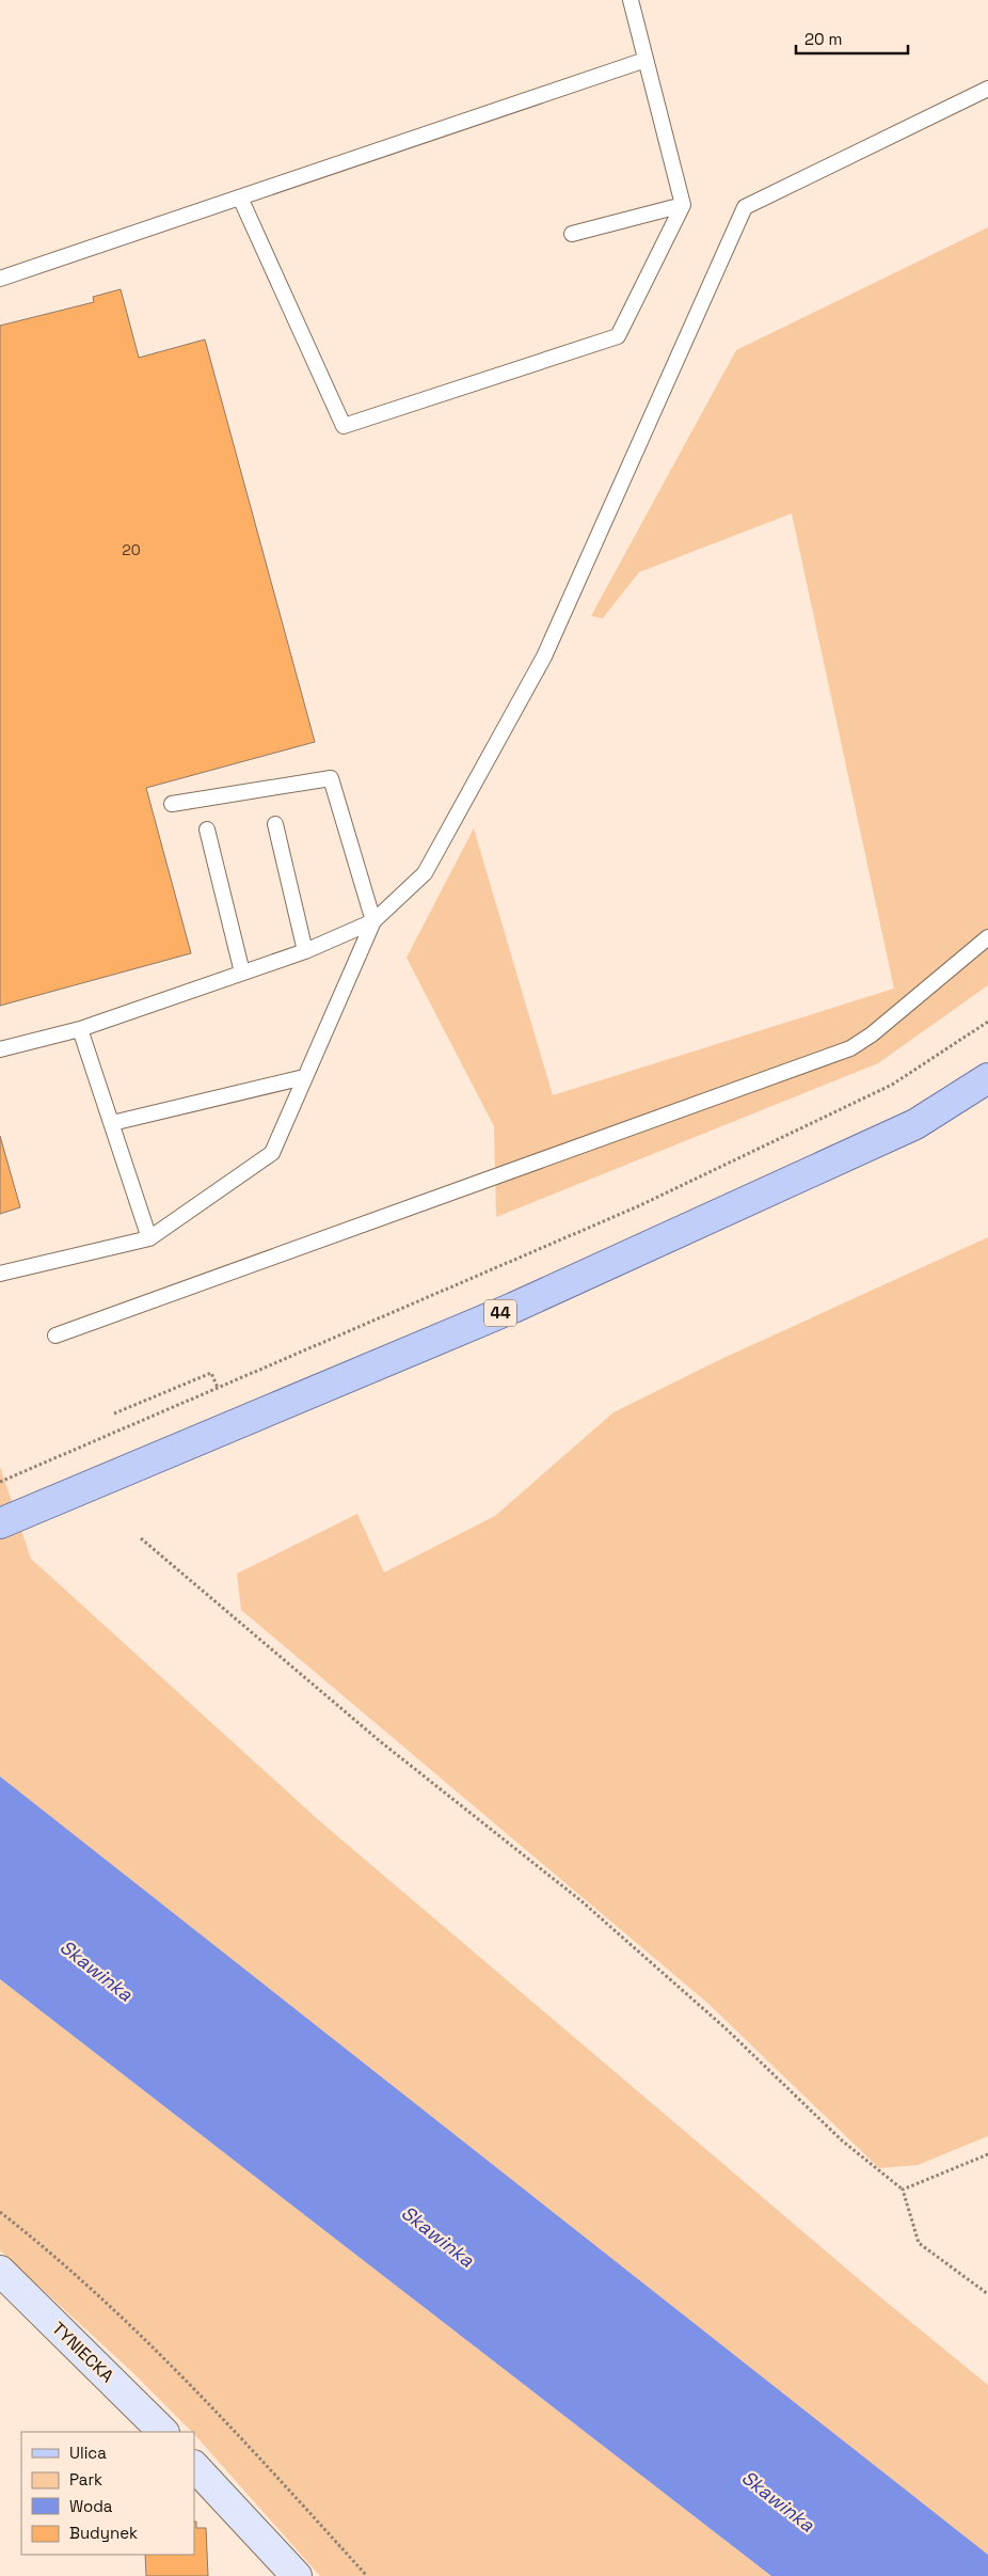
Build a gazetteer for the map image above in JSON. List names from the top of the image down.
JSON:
{
  "streets": {
    "main road": ["44"],
    "street": ["TYNIECKA"]
  },
  "water": ["Skawinka"],
  "house_numbers": ["20"],
  "legend": [
    "Ulica",
    "Park",
    "Woda",
    "Budynek"
  ],
  "scale_bar": "20 m"
}
